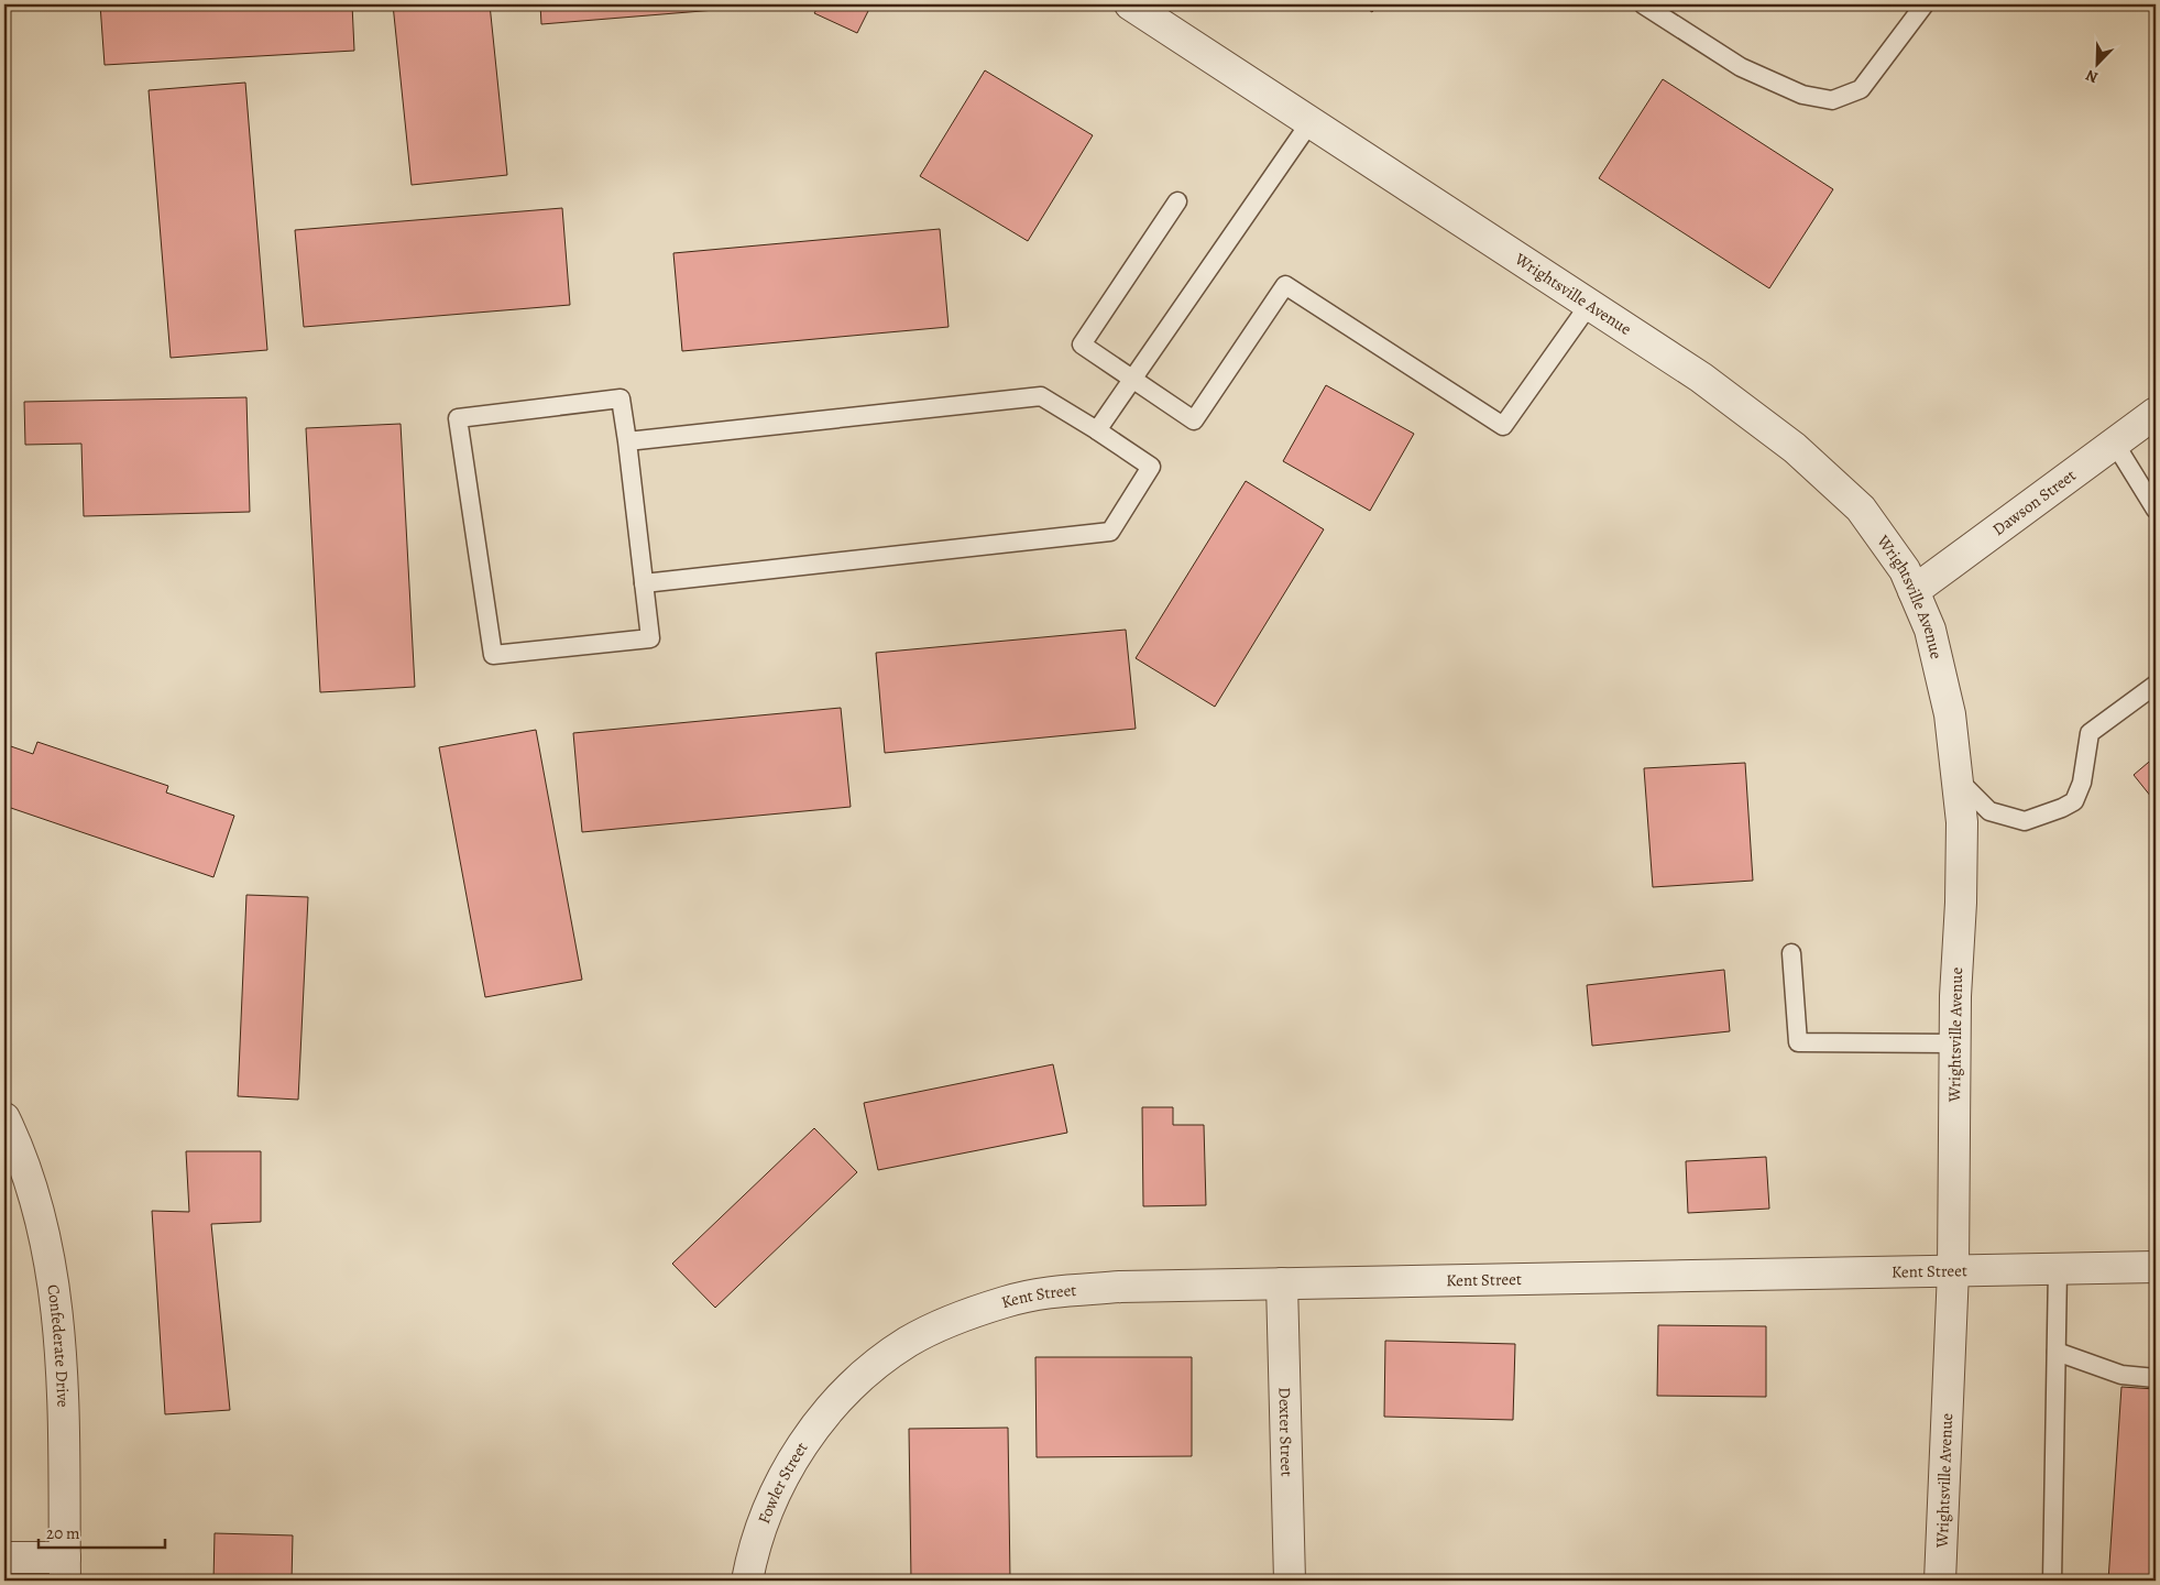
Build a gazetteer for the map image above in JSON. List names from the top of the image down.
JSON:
{
  "streets": {
    "street": [
      "Wrightsville Avenue",
      "Dawson Street",
      "Kent Street",
      "Confederate Drive",
      "Dexter Street",
      "Fowler Street"
    ]
  },
  "crossings": [
    ["Wrightsville Avenue", "Dawson Street"],
    ["Wrightsville Avenue", "Kent Street"],
    ["Kent Street", "Dexter Street"],
    ["Kent Street", "Fowler Street"]
  ],
  "scale_bar": "20 m",
  "north": "bottom left"
}
